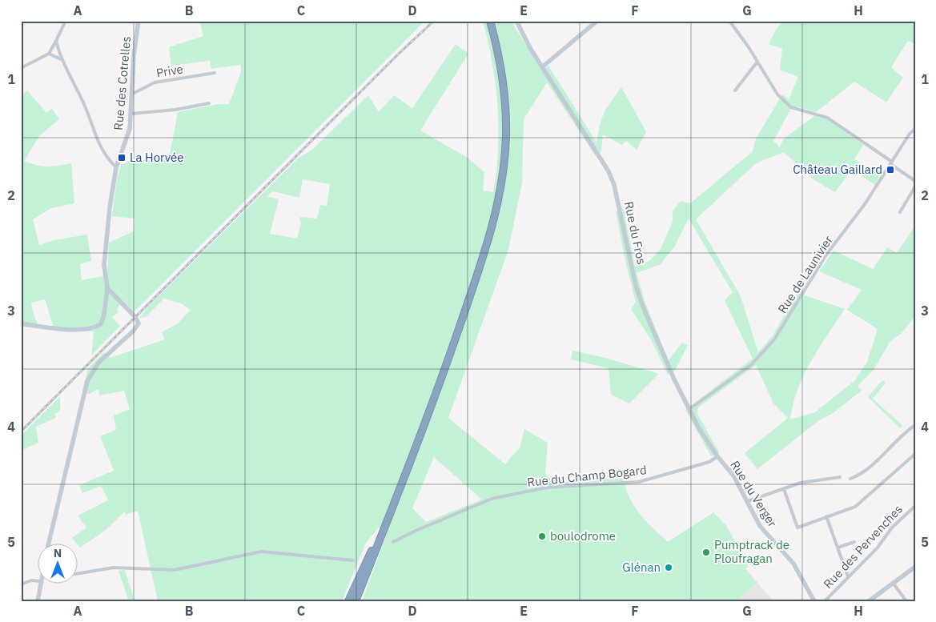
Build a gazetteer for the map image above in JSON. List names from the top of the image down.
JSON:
{
  "streets": {
    "street": [
      "Prive",
      "Rue des Cotrelles",
      "Rue du Fros",
      "Rue de Launivier",
      "Rue du Champ Bogard",
      "Rue du Verger",
      "Rue des Pervenches"
    ]
  },
  "crossings": [
    ["Prive", "Rue des Cotrelles"],
    ["Rue du Fros", "Rue de Launivier"],
    ["Rue du Fros", "Rue du Champ Bogard"],
    ["Rue du Fros", "Rue du Verger"],
    ["Rue du Champ Bogard", "Rue du Verger"]
  ],
  "places": {
    "transit": ["La Horvée", "Château Gaillard"],
    "other": ["boulodrome", "Pumptrack de Ploufragan", "Glénan"]
  },
  "north": "top",
  "grid": {
    "columns": [
      "A",
      "B",
      "C",
      "D",
      "E",
      "F",
      "G",
      "H"
    ],
    "rows": [
      "1",
      "2",
      "3",
      "4",
      "5"
    ]
  }
}
